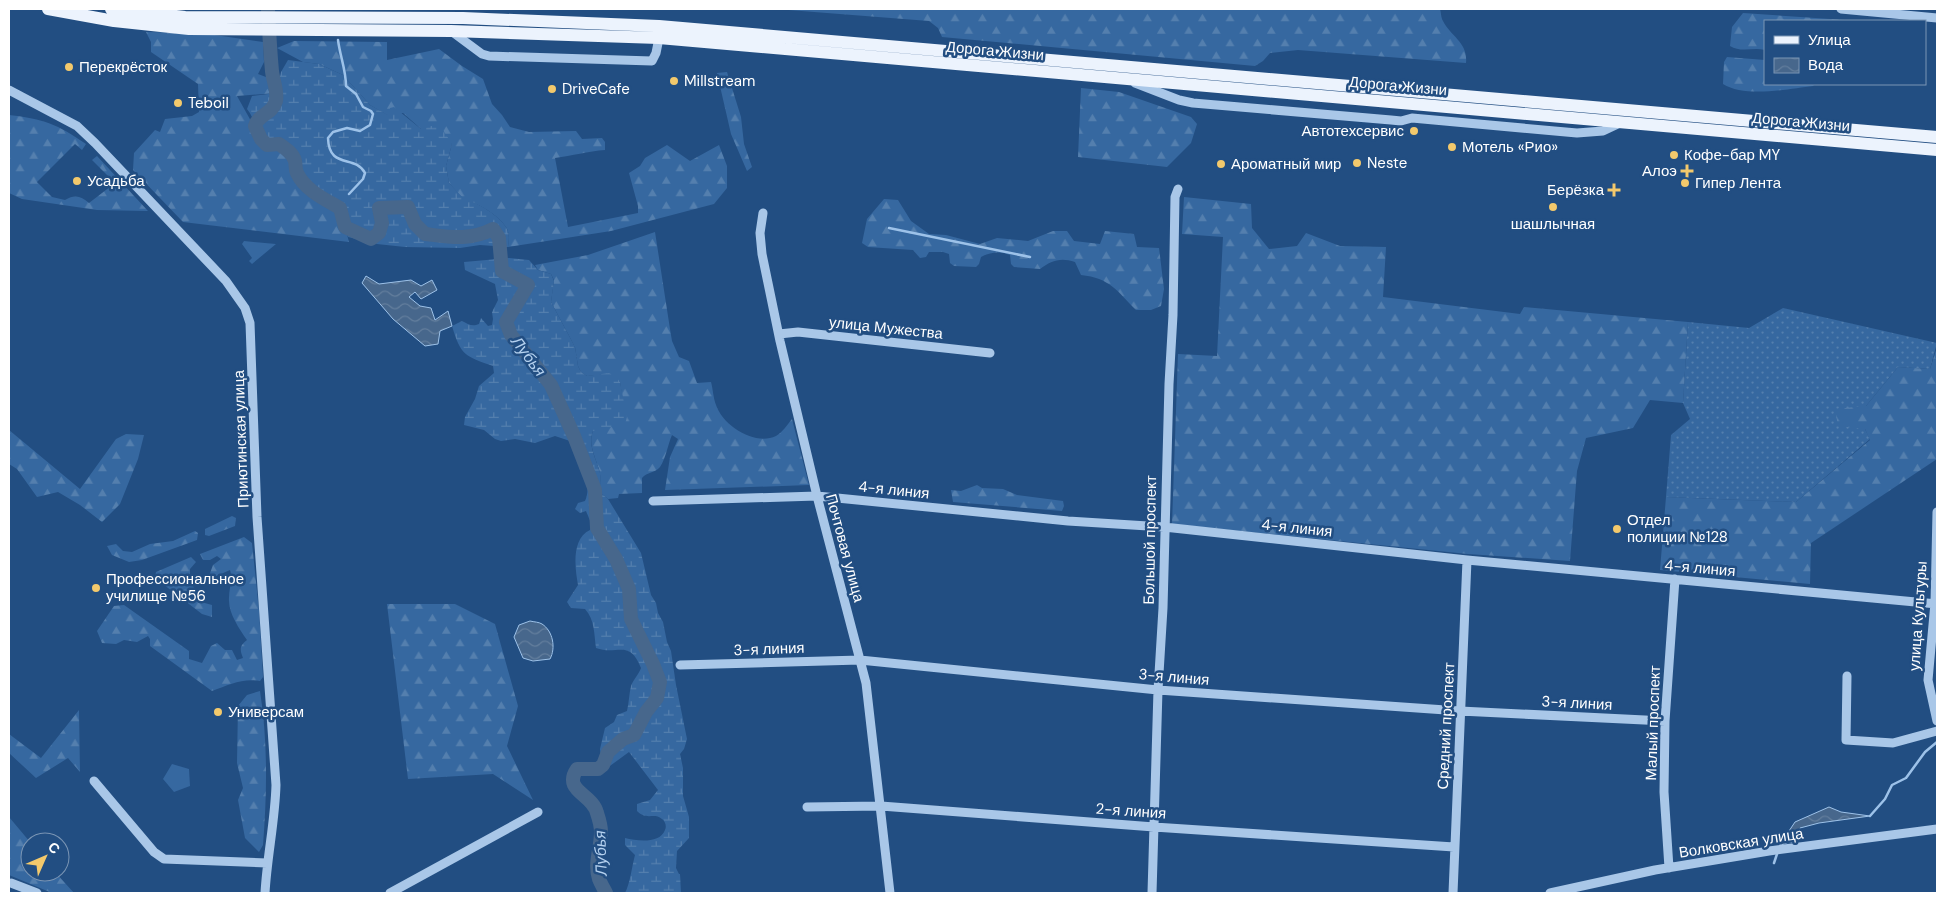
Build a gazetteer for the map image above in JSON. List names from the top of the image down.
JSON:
{
  "streets": {
    "main road": ["Дорога Жизни"],
    "street": [
      "улица Мужества",
      "Приютинская улица",
      "4-я линия",
      "Большой проспект",
      "Почтовая улица",
      "улица Культуры",
      "3-я линия",
      "Малый проспект",
      "Средний проспект",
      "2-я линия",
      "Волковская улица"
    ]
  },
  "crossings": [
    ["улица Мужества", "Почтовая улица"],
    ["4-я линия", "Большой проспект"],
    ["4-я линия", "Почтовая улица"],
    ["4-я линия", "улица Культуры"],
    ["4-я линия", "Малый проспект"],
    ["4-я линия", "Средний проспект"],
    ["Большой проспект", "3-я линия"],
    ["Большой проспект", "2-я линия"],
    ["Почтовая улица", "3-я линия"],
    ["Почтовая улица", "2-я линия"],
    ["3-я линия", "Малый проспект"],
    ["3-я линия", "Средний проспект"],
    ["Малый проспект", "Волковская улица"],
    ["Средний проспект", "2-я линия"]
  ],
  "water": ["Лубья"],
  "places": {
    "other": [
      "Перекрёсток",
      "Millstream",
      "DriveCafe",
      "Teboil",
      "Автотехсервис",
      "Мотель «Рио»",
      "Кофе-бар MY",
      "Neste",
      "Ароматный мир",
      "Усадьба",
      "Гипер Лента",
      "шашлычная",
      "Отдел полиции №128",
      "Профессиональное училище №56",
      "Универсам"
    ],
    "health": ["Алоэ", "Берёзка"]
  },
  "legend": ["Улица", "Вода"],
  "north": "top right"
}
